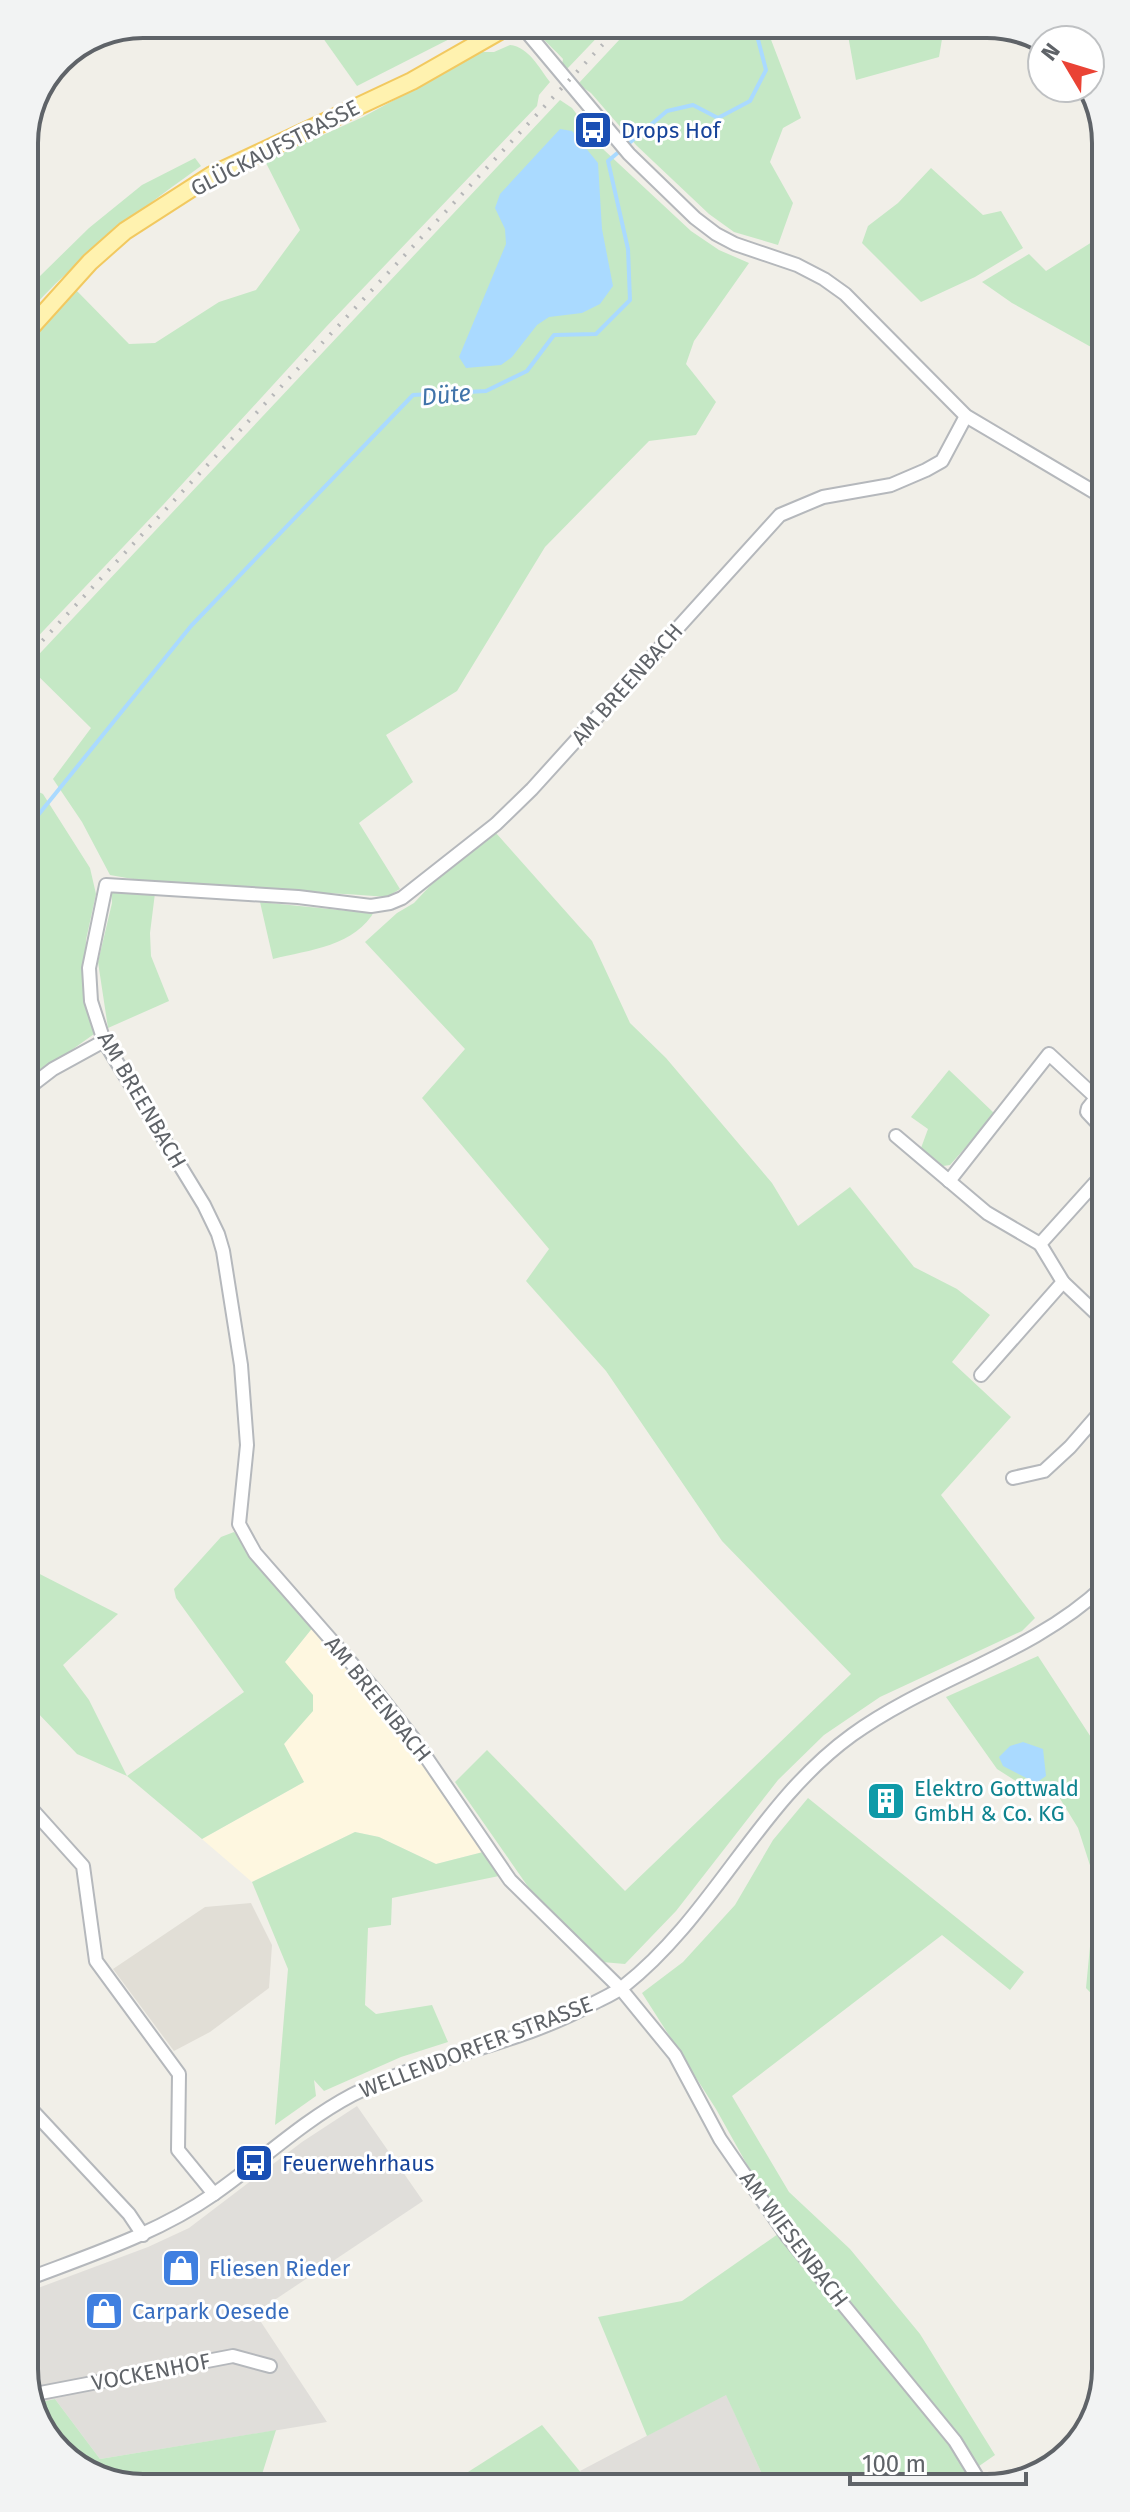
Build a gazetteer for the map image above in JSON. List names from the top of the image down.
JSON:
{
  "streets": {
    "main road": ["GLÜCKAUFSTRASSE"],
    "street": [
      "AM BREENBACH",
      "WELLENDORFER STRASSE",
      "AM WIESENBACH",
      "VOCKENHOF"
    ]
  },
  "crossings": [
    ["AM BREENBACH", "WELLENDORFER STRASSE"],
    ["AM BREENBACH", "AM WIESENBACH"],
    ["WELLENDORFER STRASSE", "AM WIESENBACH"]
  ],
  "water": ["Düte"],
  "places": {
    "bus stop": ["Drops Hof", "Feuerwehrhaus"],
    "building": ["Elektro Gottwald GmbH & Co. KG"],
    "shop": ["Fliesen Rieder", "Carpark Oesede"]
  },
  "scale_bar": "100 m",
  "north": "top left"
}
